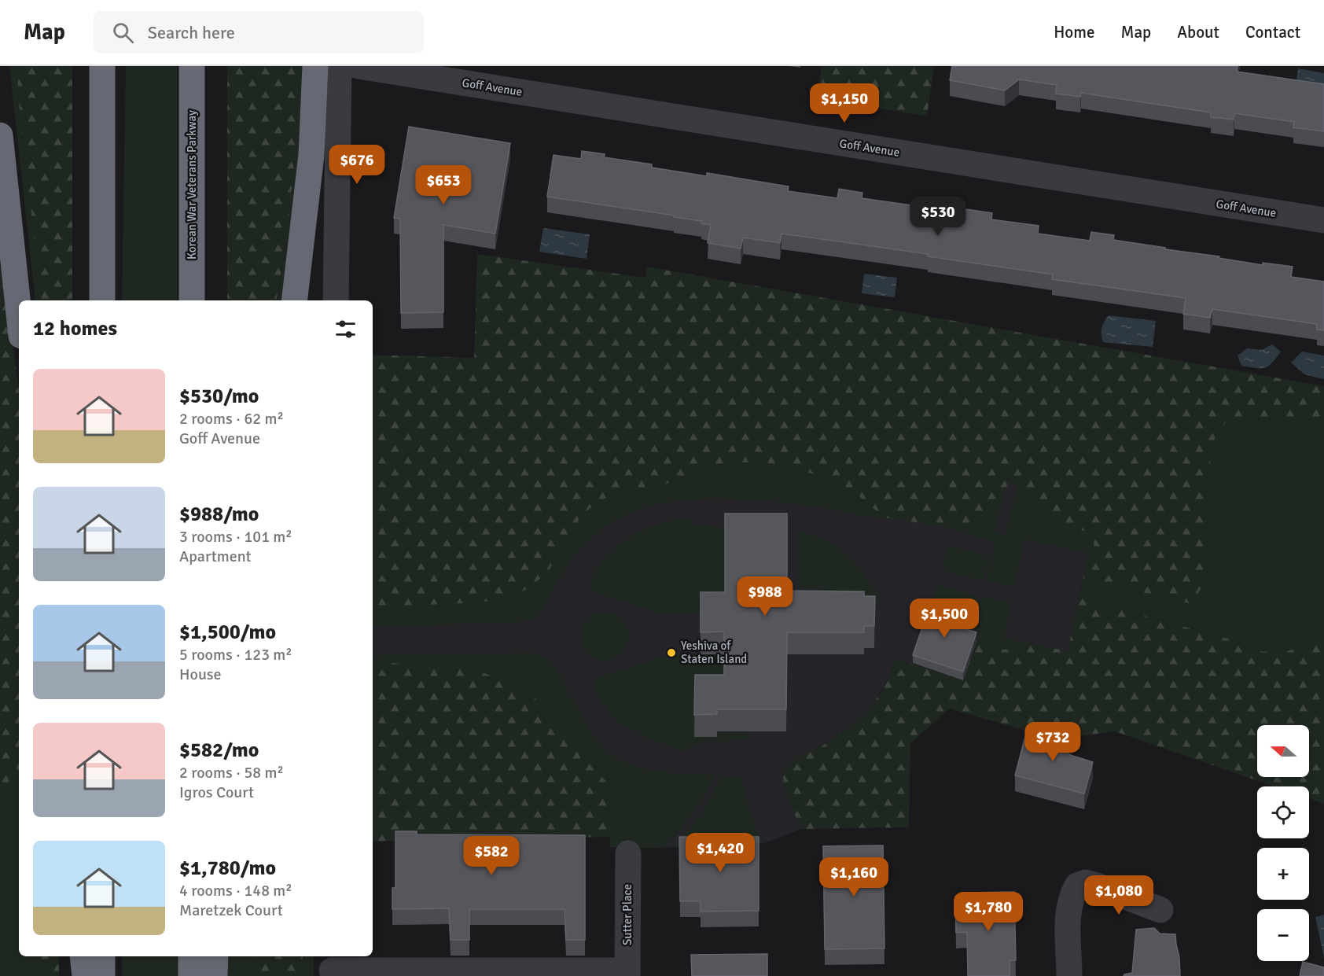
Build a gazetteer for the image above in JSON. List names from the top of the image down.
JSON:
{
  "streets": {
    "highway": ["Korean War Veterans Parkway"],
    "street": ["Goff Avenue", "Sutter Place"]
  },
  "places": ["Yeshiva of Staten Island"],
  "north": "left",
  "page": {
    "header": "Map",
    "search": "Search here",
    "nav": [
      "Home",
      "Map",
      "About",
      "Contact"
    ],
    "price": [
      "$1,150",
      "$676",
      "$653",
      "$530",
      "$988",
      "$1,500",
      "$732",
      "$1,420",
      "$582",
      "$1,160",
      "$1,080",
      "$1,780"
    ],
    "heading": "12 homes",
    "list": [
      {
        "name": "$530/mo",
        "note": "2 rooms · 62 m² · Goff Avenue"
      },
      {
        "name": "$988/mo",
        "note": "3 rooms · 101 m² · Apartment"
      },
      {
        "name": "$1,500/mo",
        "note": "5 rooms · 123 m² · House"
      },
      {
        "name": "$582/mo",
        "note": "2 rooms · 58 m² · Igros Court"
      },
      {
        "name": "$1,780/mo",
        "note": "4 rooms · 148 m² · Maretzek Court"
      }
    ],
    "map_buttons": ["+", "−"]
  }
}
